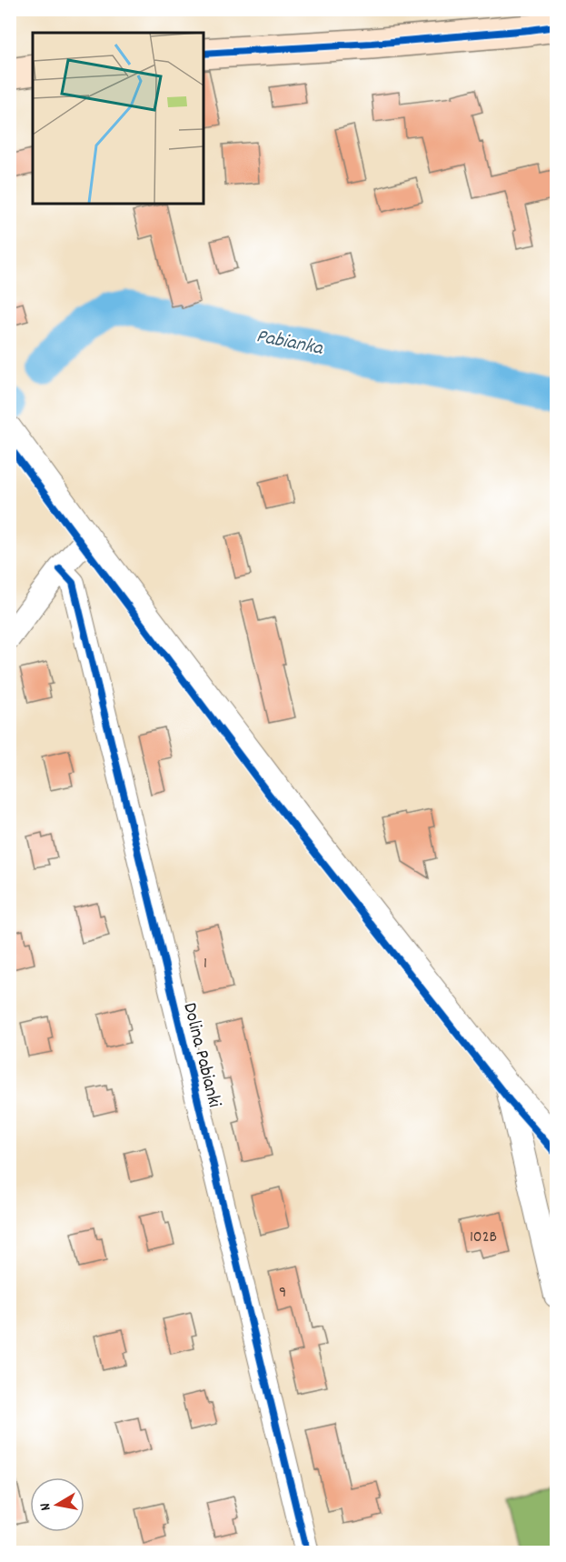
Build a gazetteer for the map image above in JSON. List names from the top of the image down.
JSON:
{
  "streets": {
    "street": ["Dolina Pabianki"]
  },
  "water": ["Pabianka"],
  "house_numbers": ["1", "102B", "9"],
  "north": "left"
}
